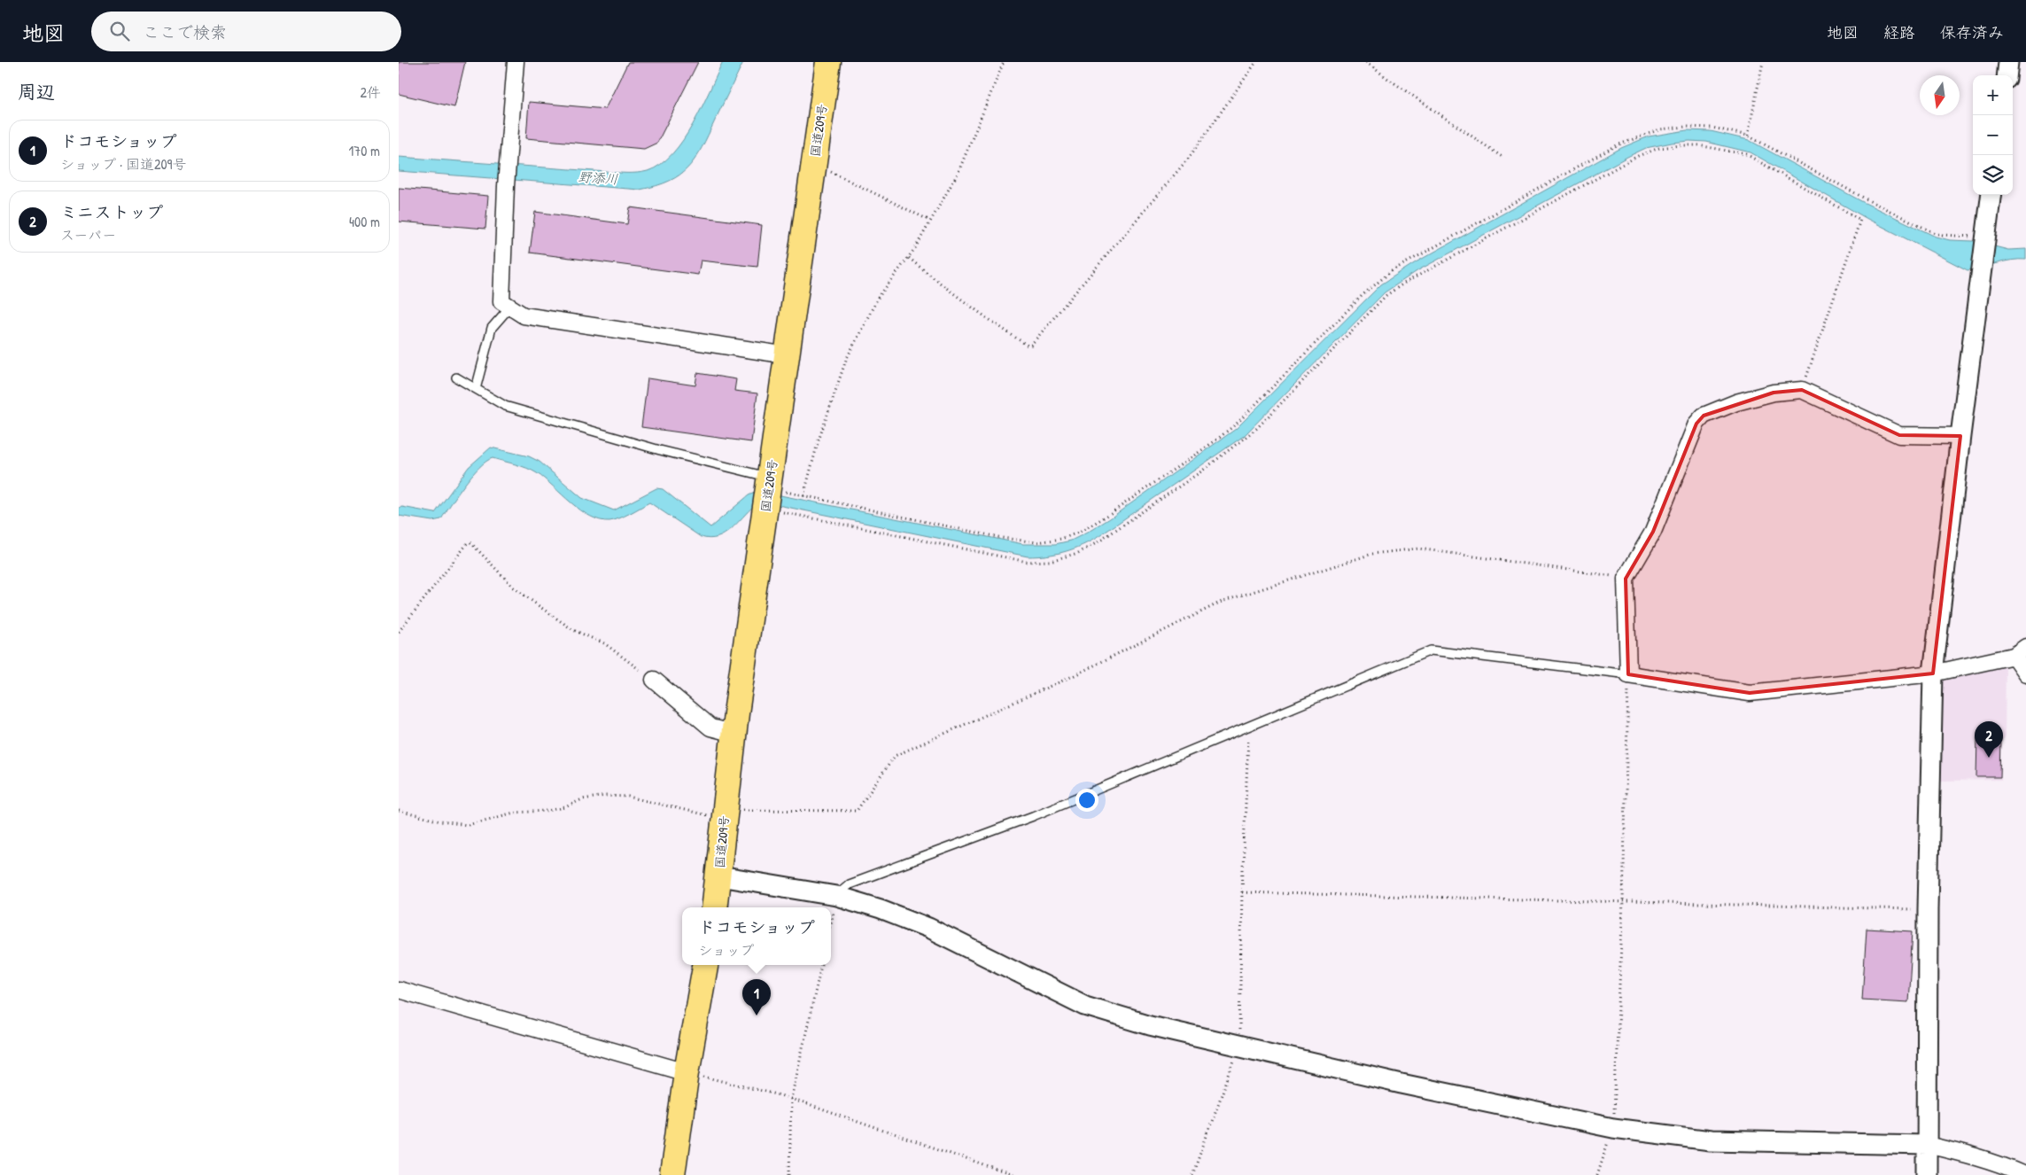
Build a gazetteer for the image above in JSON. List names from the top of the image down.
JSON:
{
  "streets": {
    "highway": ["国道209号"]
  },
  "water": ["野添川"],
  "north": "bottom",
  "page": {
    "header": "地図",
    "search": "ここで検索",
    "nav": ["地図", "経路", "保存済み"],
    "heading": ["周辺", "2件"],
    "map_buttons": ["+", "−"],
    "list": [
      {
        "mark": "1",
        "name": "ドコモショップ",
        "note": "ショップ · 国道209号",
        "value": "170 m"
      },
      {
        "mark": "2",
        "name": "ミニストップ",
        "note": "スーパー",
        "value": "400 m"
      }
    ],
    "pins": ["2", "1"],
    "popup": ["ドコモショップ", "ショップ"]
  }
}
